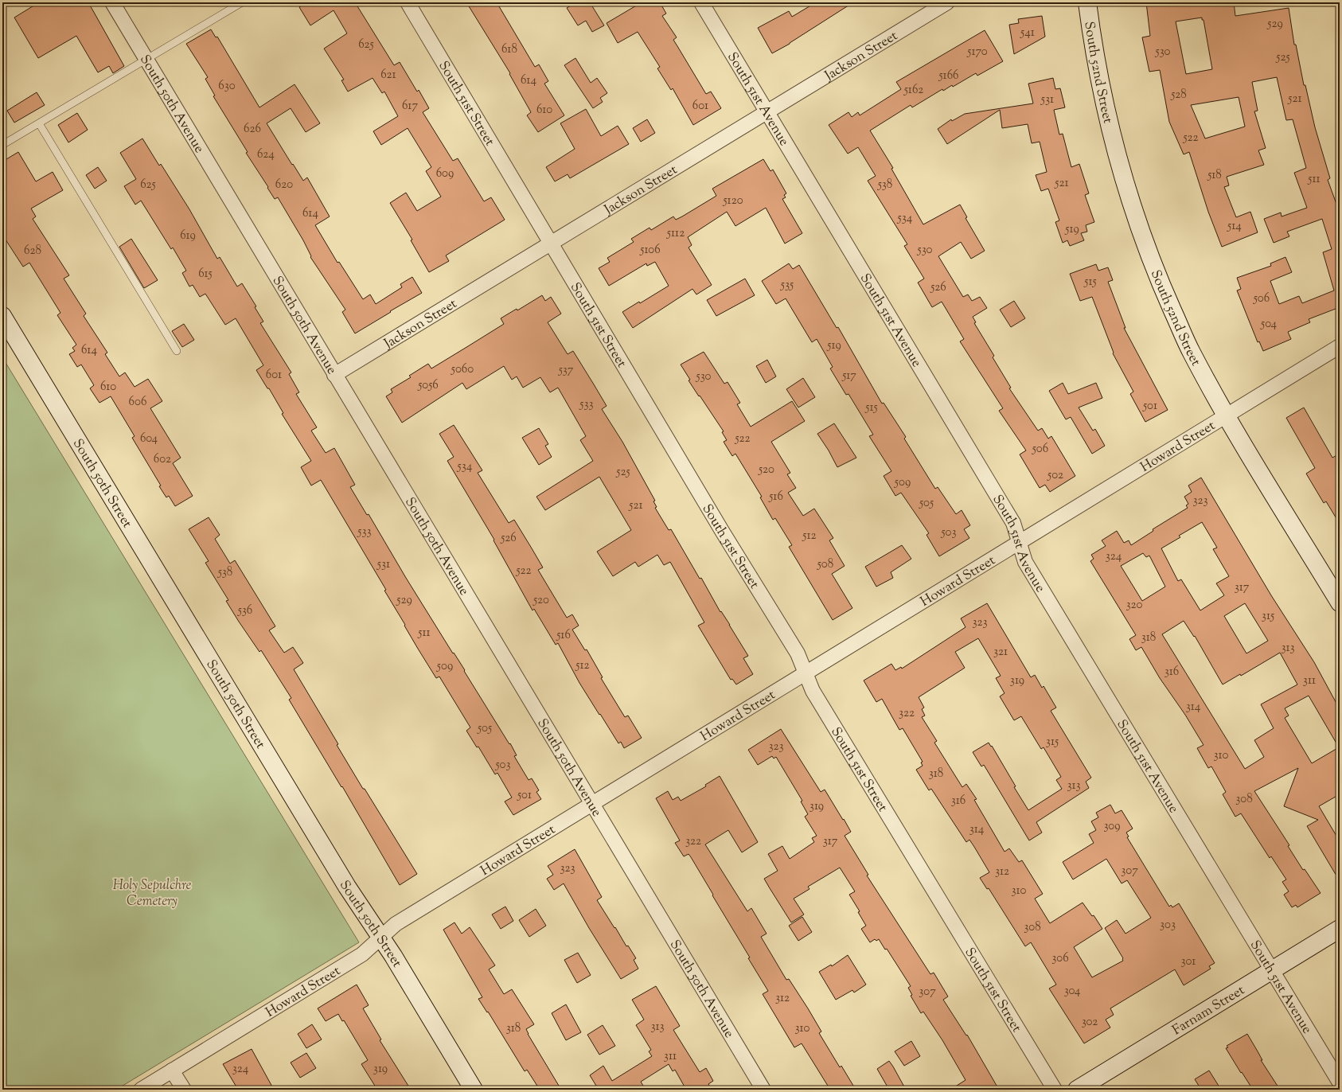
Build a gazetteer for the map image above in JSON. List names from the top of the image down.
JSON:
{
  "streets": {
    "main road": ["South 52nd Street", "South 50th Street", "Farnam Street"],
    "street": [
      "Jackson Street",
      "South 51st Avenue",
      "South 50th Avenue",
      "South 51st Street",
      "Howard Street"
    ]
  },
  "crossings": [
    ["Jackson Street", "South 51st Avenue"],
    ["Jackson Street", "South 50th Avenue"],
    ["Jackson Street", "South 51st Street"],
    ["South 52nd Street", "Howard Street"],
    ["South 51st Avenue", "Howard Street"],
    ["South 51st Avenue", "Farnam Street"],
    ["South 50th Avenue", "Howard Street"],
    ["South 51st Street", "Howard Street"],
    ["Howard Street", "South 50th Street"]
  ],
  "parks": ["Holy Sepulchre Cemetery"],
  "house_numbers": [
    "529",
    "541",
    "625",
    "618",
    "5170",
    "530",
    "525",
    "621",
    "5166",
    "614",
    "630",
    "5162",
    "528",
    "521",
    "531",
    "617",
    "601",
    "610",
    "626",
    "522",
    "624",
    "609",
    "518",
    "511",
    "521",
    "625",
    "620",
    "538",
    "5120",
    "614",
    "534",
    "514",
    "519",
    "5112",
    "619",
    "5106",
    "530",
    "628",
    "615",
    "515",
    "535",
    "526",
    "506",
    "504",
    "519",
    "614",
    "5060",
    "537",
    "601",
    "517",
    "530",
    "5056",
    "610",
    "606",
    "533",
    "501",
    "515",
    "604",
    "522",
    "506",
    "602",
    "534",
    "520",
    "525",
    "502",
    "509",
    "516",
    "323",
    "505",
    "521",
    "533",
    "503",
    "512",
    "526",
    "324",
    "531",
    "508",
    "522",
    "538",
    "317",
    "529",
    "520",
    "320",
    "536",
    "315",
    "323",
    "511",
    "516",
    "318",
    "313",
    "321",
    "512",
    "509",
    "316",
    "319",
    "311",
    "314",
    "322",
    "505",
    "315",
    "323",
    "310",
    "503",
    "318",
    "313",
    "501",
    "308",
    "316",
    "319",
    "309",
    "314",
    "322",
    "317",
    "323",
    "307",
    "312",
    "310",
    "303",
    "308",
    "306",
    "301",
    "304",
    "307",
    "312",
    "302",
    "313",
    "318",
    "310",
    "311",
    "324",
    "319"
  ]
}
